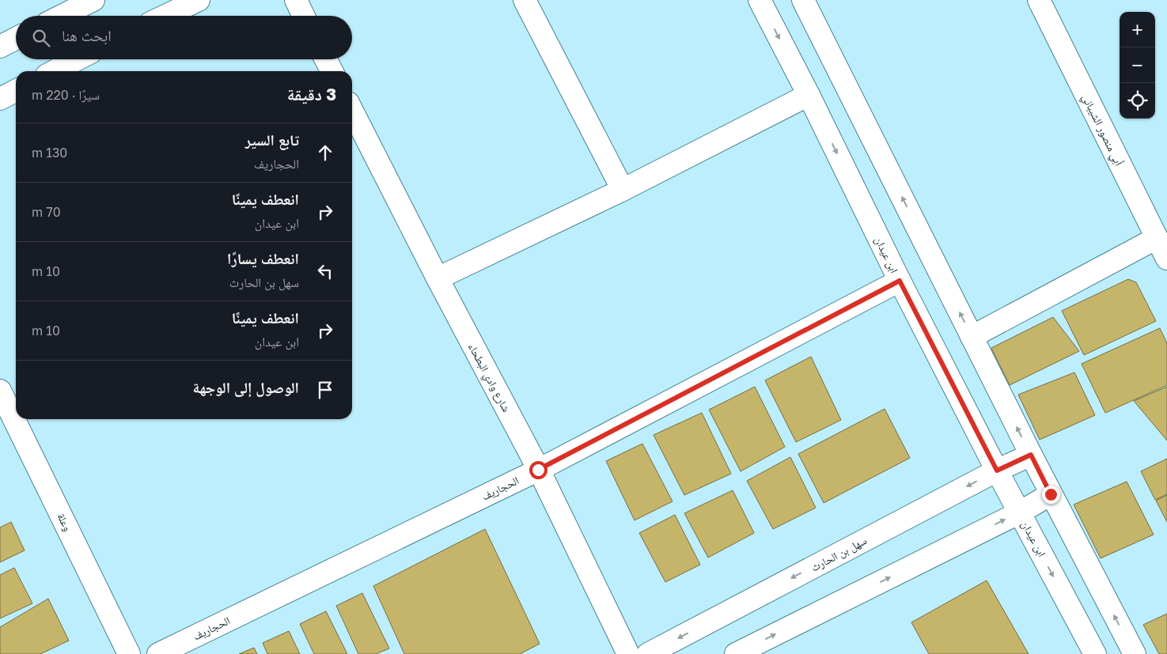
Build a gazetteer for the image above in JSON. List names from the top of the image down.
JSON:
{
  "streets": {
    "street": [
      "أبي منصور الشيباني",
      "ابن عيدان",
      "شارع وادي البطحاء",
      "الحجاريف",
      "وعلة",
      "سهل بن الحارث"
    ]
  },
  "crossings": [
    ["ابن عيدان", "الحجاريف"],
    ["ابن عيدان", "سهل بن الحارث"],
    ["شارع وادي البطحاء", "الحجاريف"]
  ],
  "page": {
    "map_buttons": ["+", "−"],
    "search": "ابحث هنا",
    "heading": ["3 دقيقة", "سيرًا · 220 m"],
    "list": [
      ["تابع السير", "الحجاريف", "130 m"],
      ["انعطف يمينًا", "ابن عيدان", "70 m"],
      ["انعطف يسارًا", "سهل بن الحارث", "10 m"],
      ["انعطف يمينًا", "ابن عيدان", "10 m"],
      "الوصول إلى الوجهة"
    ]
  }
}
